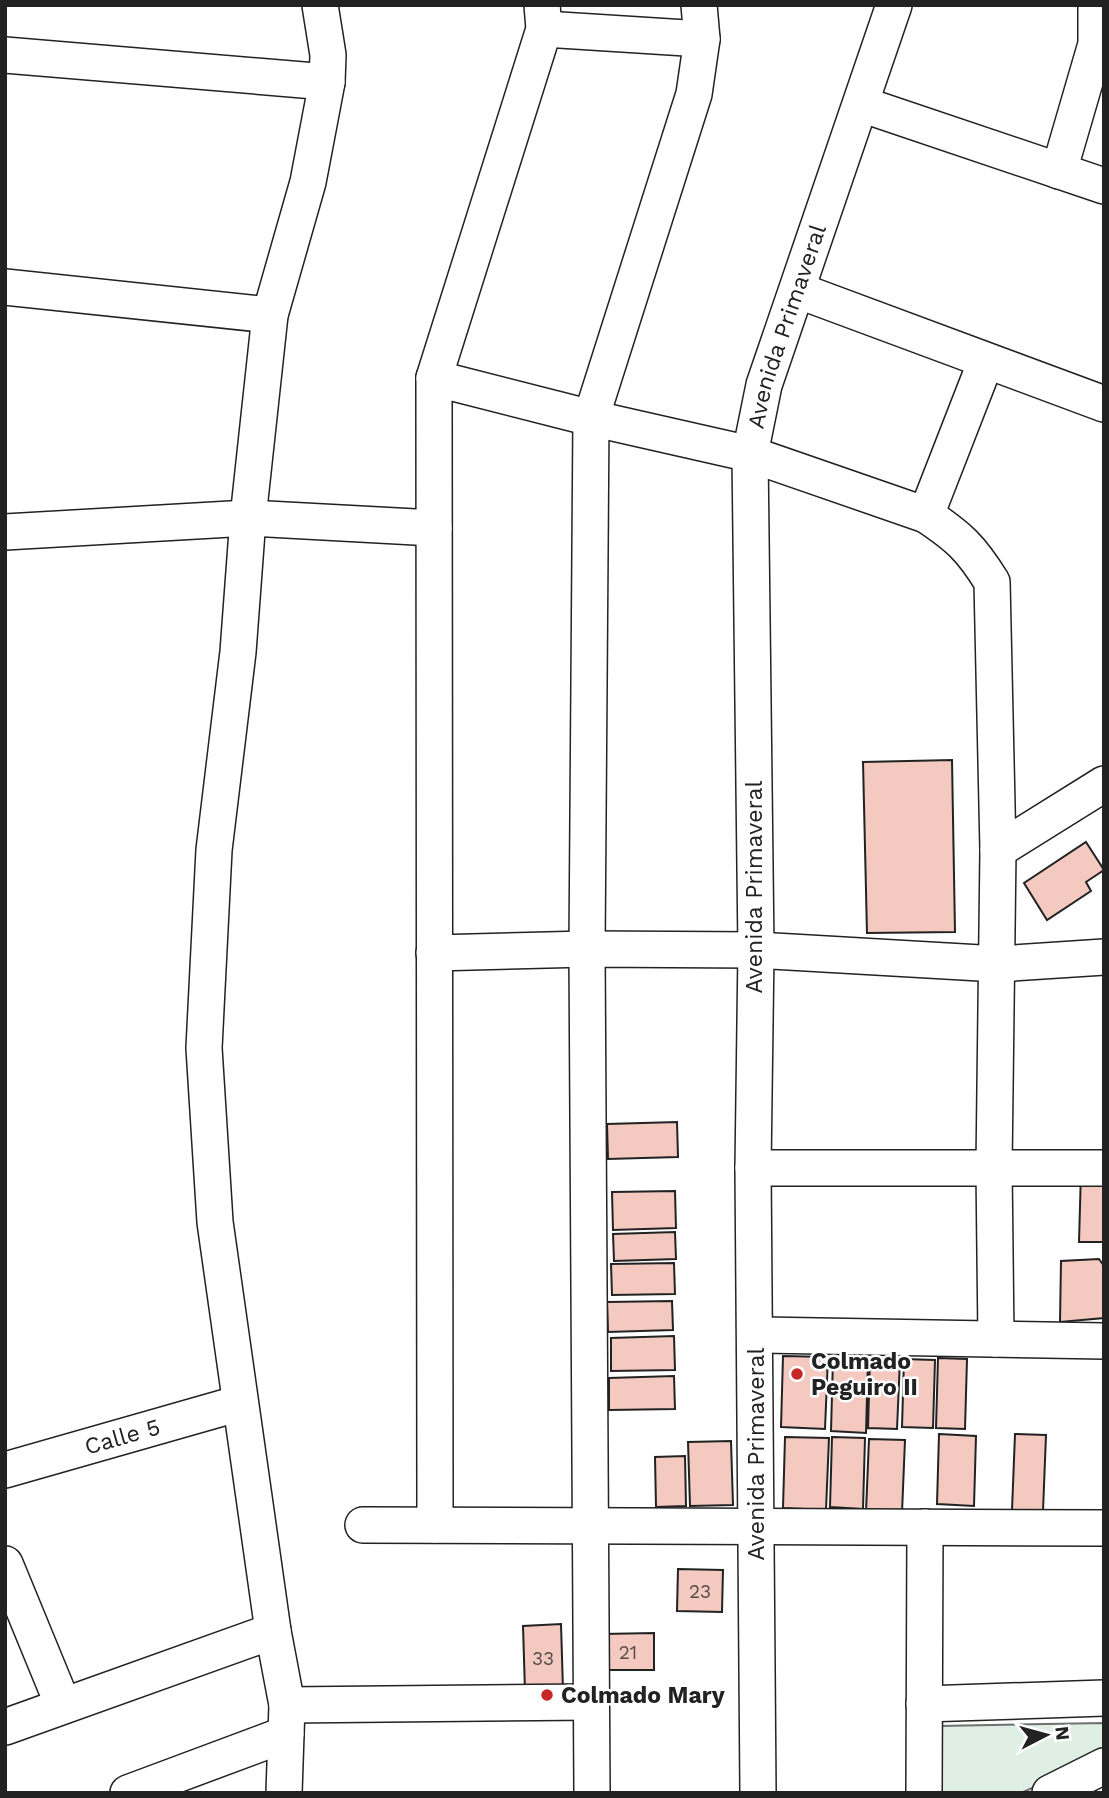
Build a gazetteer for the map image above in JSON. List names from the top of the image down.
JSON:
{
  "streets": {
    "street": ["Avenida Primaveral", "Calle 5"]
  },
  "places": ["Colmado Peguiro II", "Colmado Mary"],
  "house_numbers": ["23", "21", "33"],
  "north": "right"
}
